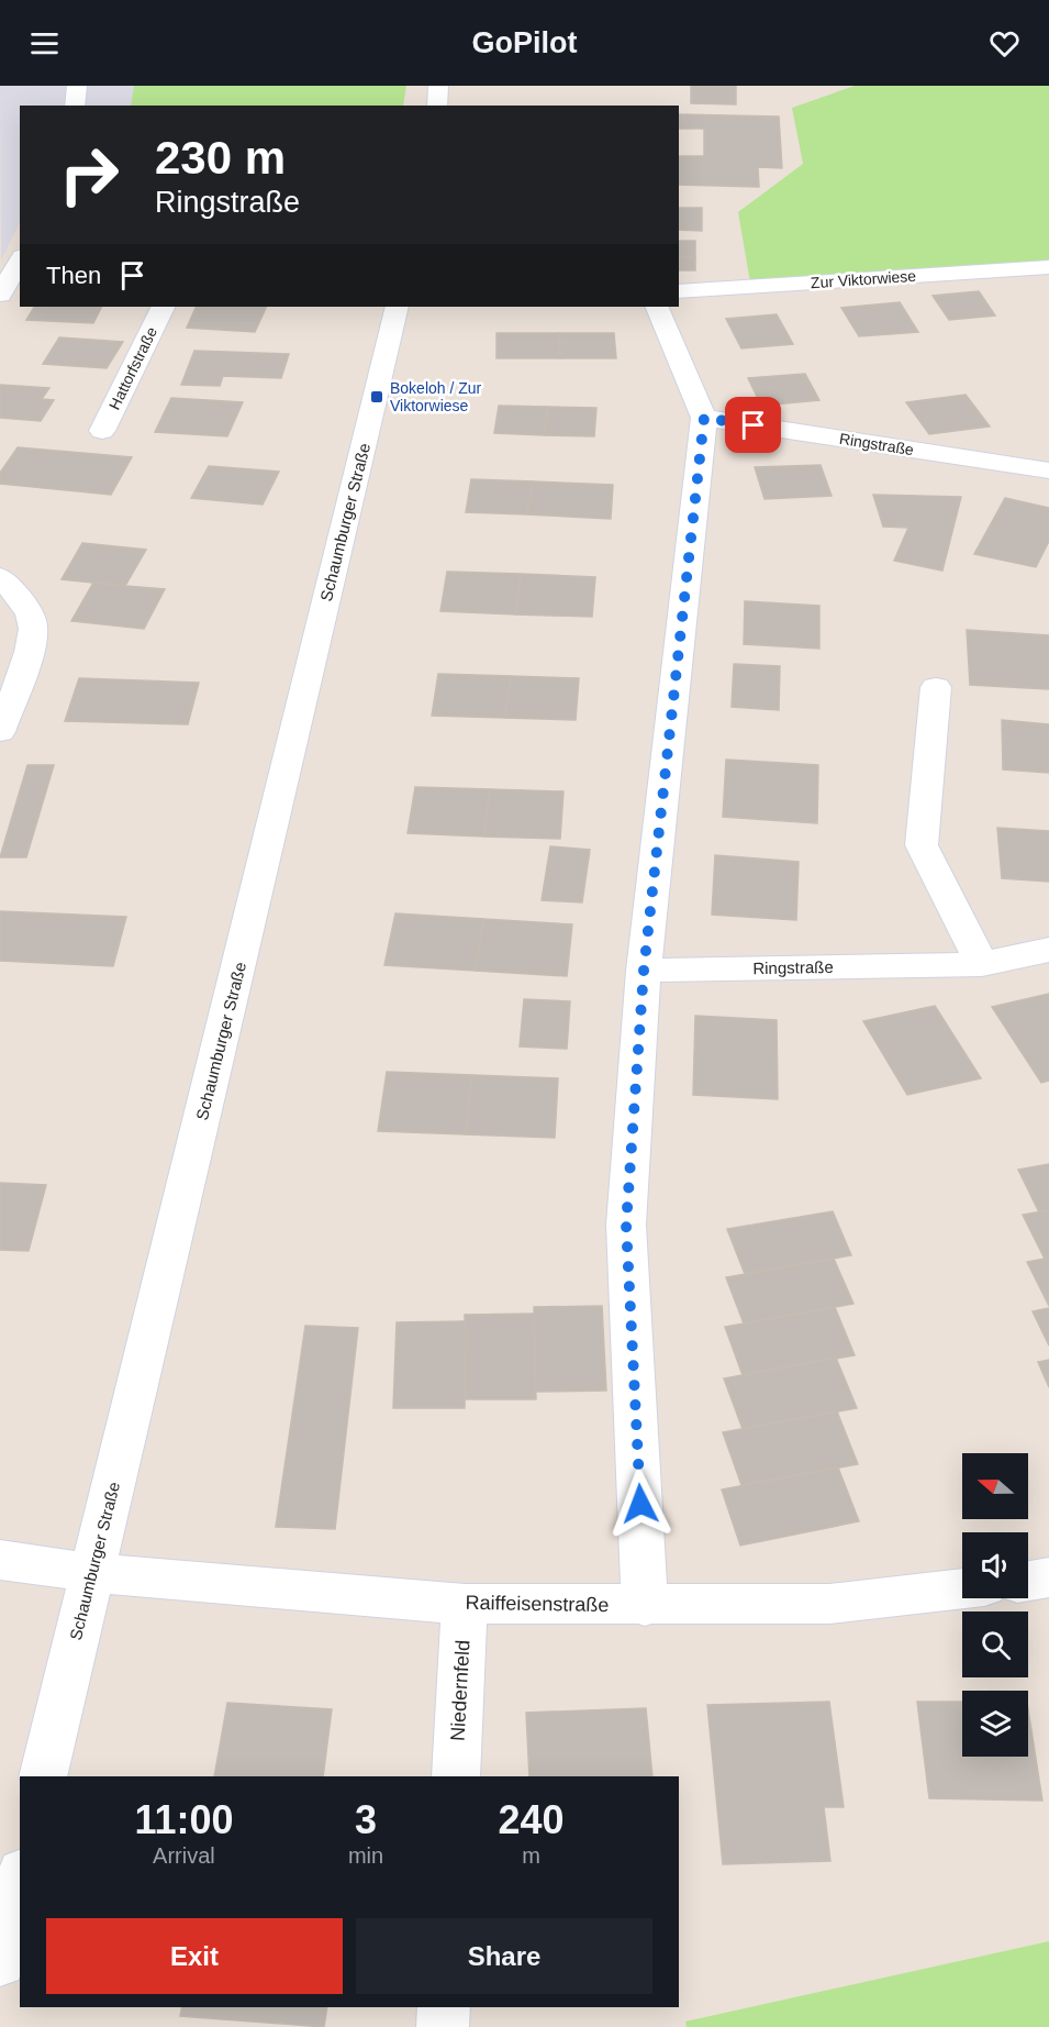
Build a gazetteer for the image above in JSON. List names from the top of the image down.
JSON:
{
  "streets": {
    "street": [
      "Zur Viktorwiese",
      "Hattorfstraße",
      "Ringstraße",
      "Schaumburger Straße",
      "Raiffeisenstraße",
      "Niedernfeld"
    ]
  },
  "crossings": [
    ["Schaumburger Straße", "Raiffeisenstraße"],
    ["Raiffeisenstraße", "Niedernfeld"]
  ],
  "places": {
    "transit": ["Bokeloh / Zur Viktorwiese"]
  },
  "north": "left",
  "page": {
    "header": "GoPilot",
    "turn": ["230 m", "Ringstraße"],
    "then": "Then",
    "eta": [
      "11:00",
      "Arrival",
      "3",
      "min",
      "240",
      "m"
    ],
    "buttons": ["Exit", "Share"]
  }
}
